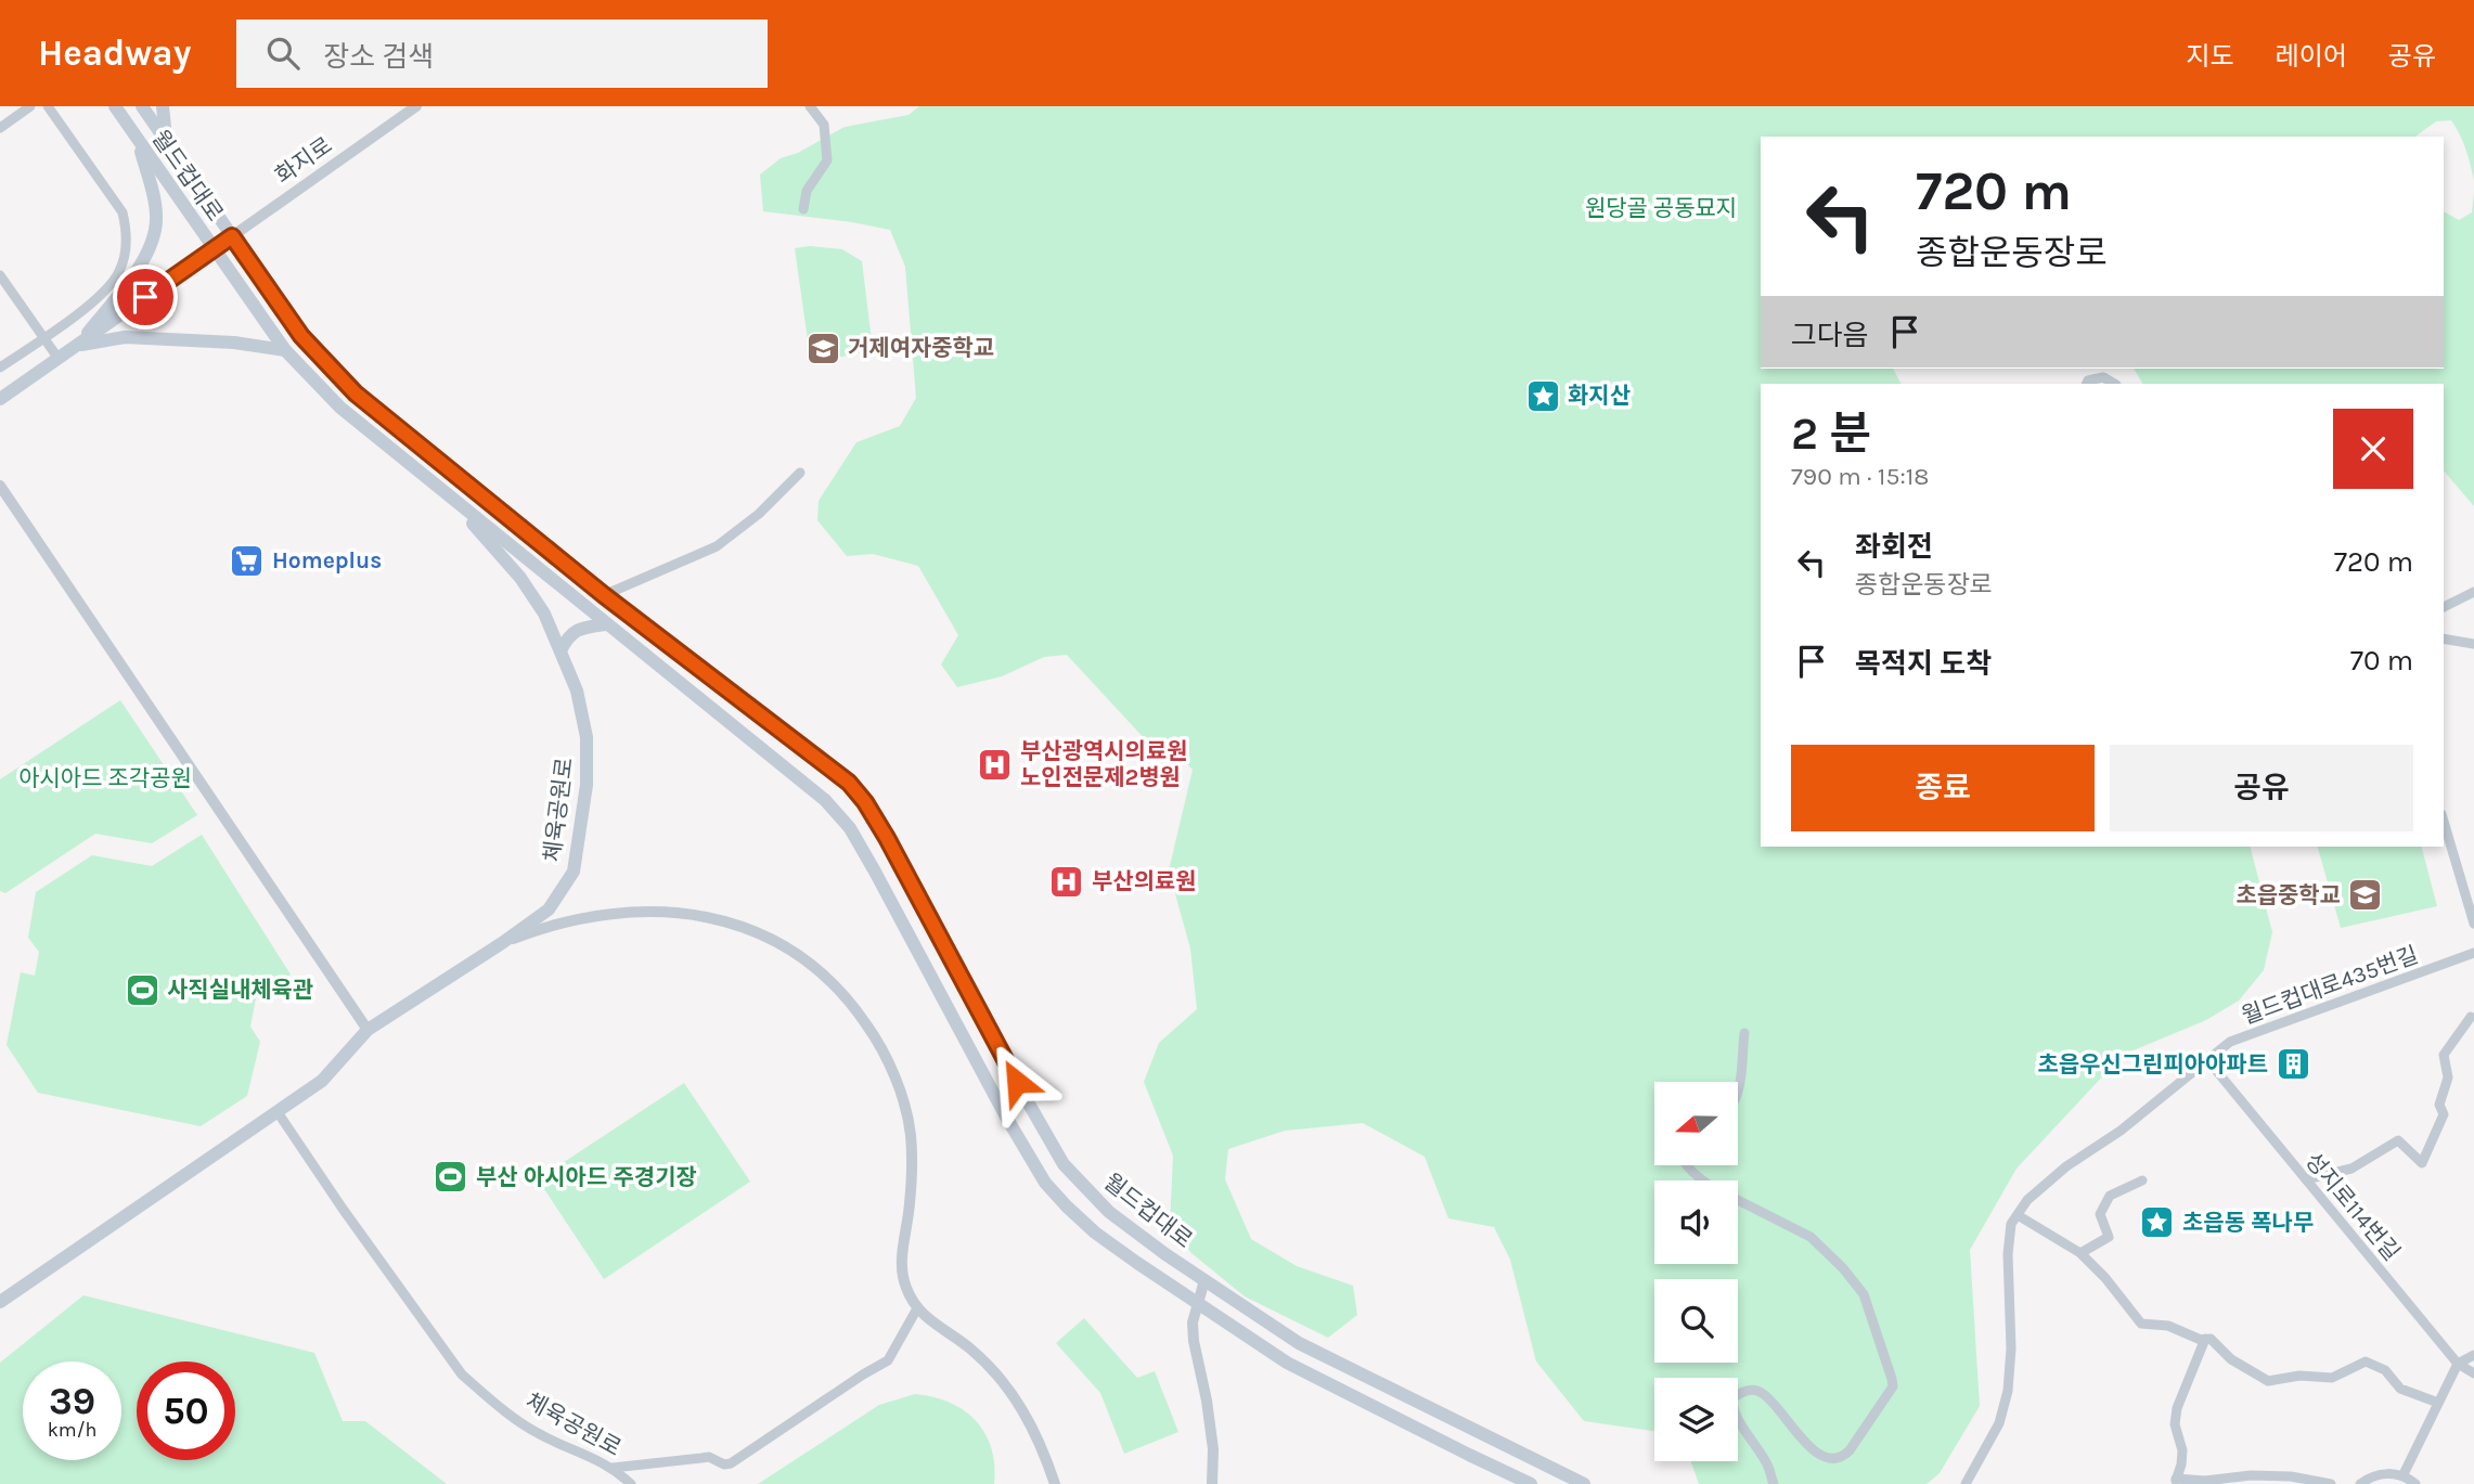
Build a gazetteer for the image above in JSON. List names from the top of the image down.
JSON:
{
  "streets": {
    "main road": ["월드컵대로", "체육공원로"],
    "street": ["화지로", "월드컵대로435번길", "성지로114번길"]
  },
  "crossings": [
    ["화지로", "월드컵대로"],
    ["월드컵대로", "체육공원로"],
    ["월드컵대로435번길", "성지로114번길"]
  ],
  "parks": ["원당골 공동묘지", "아시아드 조각공원"],
  "places": {
    "school or university": ["거제여자중학교", "초읍중학교"],
    "place": ["화지산", "초읍동 폭나무"],
    "supermarket": ["Homeplus"],
    "hospital": ["부산광역시의료원 노인전문제2병원", "부산의료원"],
    "sports": ["사직실내체육관", "부산 아시아드 주경기장"],
    "building": ["초읍우신그린피아아파트"]
  },
  "north": "left",
  "page": {
    "header": "Headway",
    "search": "장소 검색",
    "nav": ["지도", "레이어", "공유"],
    "turn": ["720 m", "종합운동장로"],
    "then": "그다음",
    "heading": ["2 분", "790 m · 15:18"],
    "list": [
      {
        "name": "좌회전",
        "note": "종합운동장로",
        "value": "720 m"
      },
      {
        "name": "목적지 도착",
        "value": "70 m"
      }
    ],
    "buttons": ["종료", "공유"],
    "speed": "39 km/h",
    "limit": "50"
  }
}
